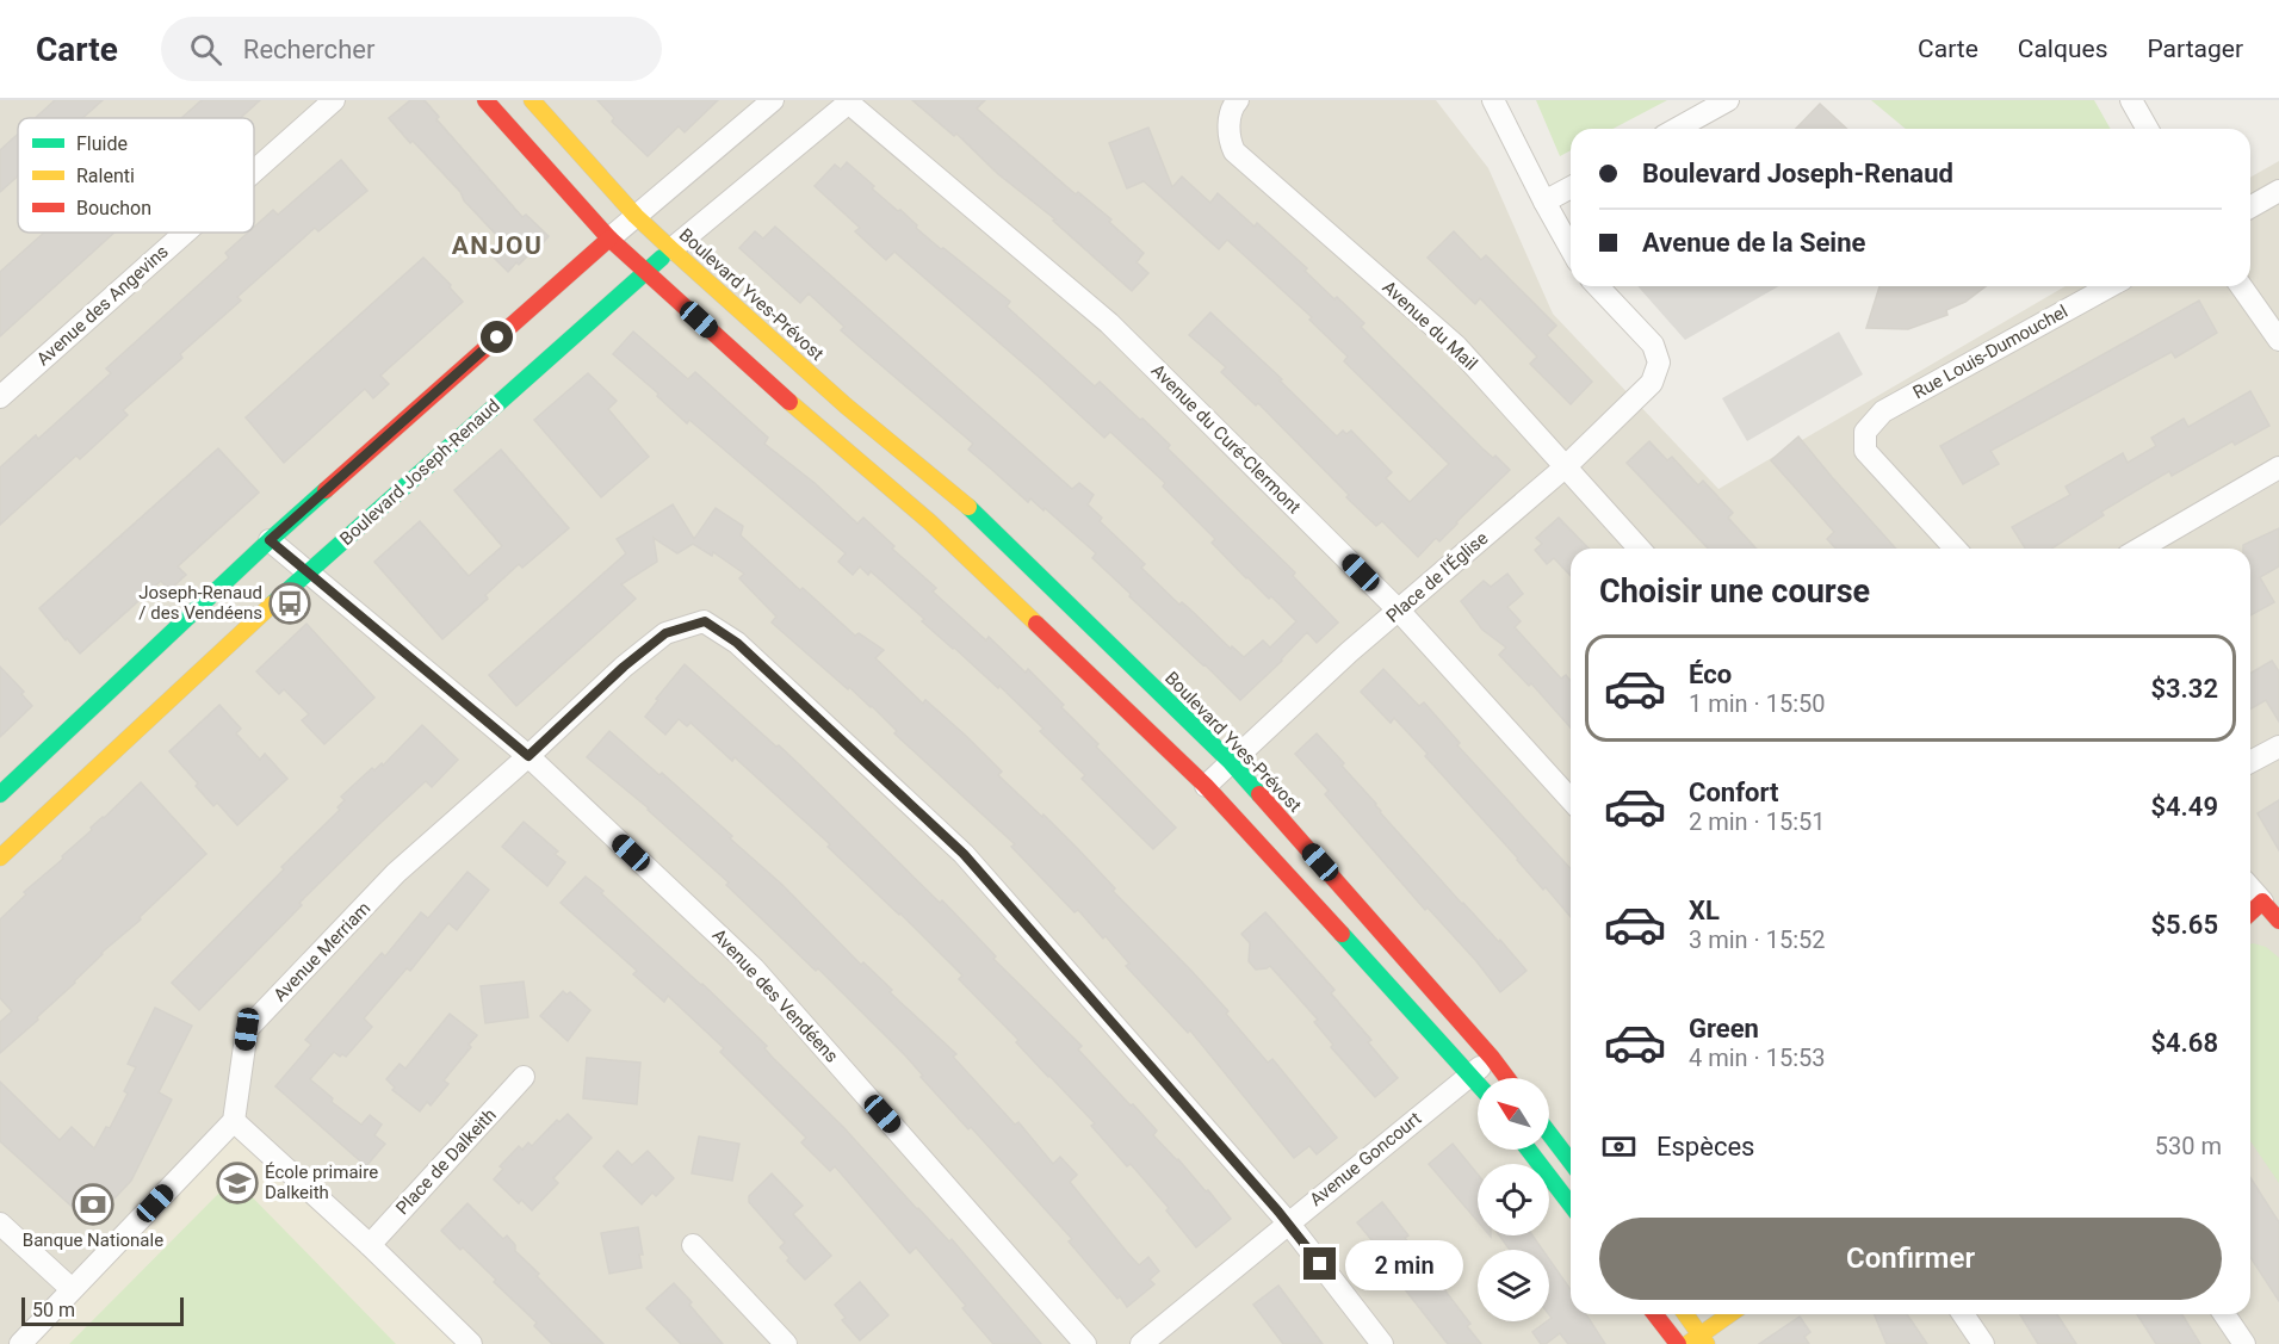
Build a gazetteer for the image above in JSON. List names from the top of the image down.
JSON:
{
  "streets": {
    "street": [
      "Boulevard Yves-Prévost",
      "Avenue des Angevins",
      "Avenue du Mail",
      "Rue Louis-Dumouchel",
      "Avenue du Curé-Clermont",
      "Boulevard Joseph-Renaud",
      "Place de l'Église",
      "Avenue Merriam",
      "Avenue des Vendéens",
      "Avenue Goncourt",
      "Place de Dalkeith"
    ]
  },
  "crossings": [
    ["Boulevard Yves-Prévost", "Boulevard Joseph-Renaud"],
    ["Boulevard Yves-Prévost", "Place de l'Église"],
    ["Boulevard Yves-Prévost", "Avenue Goncourt"],
    ["Avenue du Mail", "Place de l'Église"],
    ["Avenue du Curé-Clermont", "Boulevard Joseph-Renaud"],
    ["Avenue du Curé-Clermont", "Place de l'Église"],
    ["Boulevard Joseph-Renaud", "Avenue des Vendéens"],
    ["Avenue Merriam", "Avenue des Vendéens"],
    ["Avenue Merriam", "Avenue Goncourt"]
  ],
  "districts": ["ANJOU"],
  "places": {
    "bus stop": ["Joseph-Renaud / des Vendéens"],
    "school or university": ["École primaire Dalkeith"],
    "bank": ["Banque Nationale"]
  },
  "legend": ["Fluide", "Ralenti", "Bouchon"],
  "scale_bar": "50 m",
  "north": "top left",
  "page": {
    "header": "Carte",
    "search": "Rechercher",
    "nav": ["Carte", "Calques", "Partager"],
    "banner": ["Boulevard Joseph-Renaud", "Avenue de la Seine"],
    "heading": "Choisir une course",
    "list": [
      {
        "name": "Éco",
        "note": "1 min · 15:50",
        "value": "$3.32"
      },
      {
        "name": "Confort",
        "note": "2 min · 15:51",
        "value": "$4.49"
      },
      {
        "name": "XL",
        "note": "3 min · 15:52",
        "value": "$5.65"
      },
      {
        "name": "Green",
        "note": "4 min · 15:53",
        "value": "$4.68"
      }
    ],
    "pay": ["Espèces", "530 m"],
    "buttons": "Confirmer",
    "bubble": "2 min",
    "scale": "50 m"
  }
}
